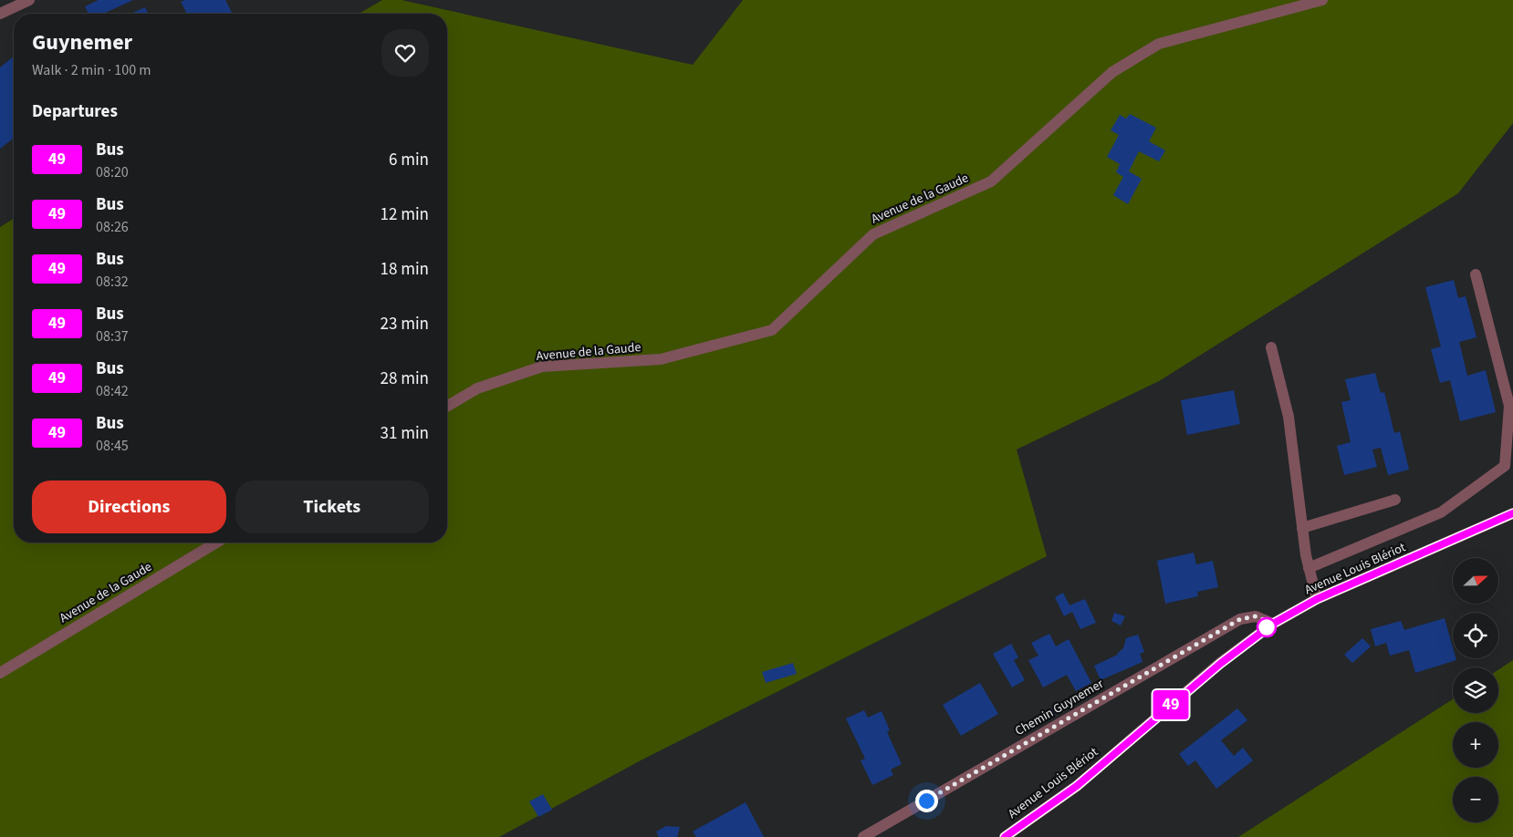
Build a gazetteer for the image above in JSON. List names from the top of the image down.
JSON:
{
  "streets": {
    "street": ["Avenue de la Gaude", "Avenue Louis Blériot", "Chemin Guynemer"]
  },
  "crossings": [
    ["Avenue Louis Blériot", "Chemin Guynemer"]
  ],
  "lines": ["bus line 49"],
  "north": "right",
  "page": {
    "on_map": "49",
    "heading": [
      ["Guynemer", "Walk · 2 min · 100 m"],
      "Departures"
    ],
    "list": [
      {
        "mark": "49",
        "name": "Bus",
        "note": "08:20",
        "value": "6 min"
      },
      {
        "mark": "49",
        "name": "Bus",
        "note": "08:26",
        "value": "12 min"
      },
      {
        "mark": "49",
        "name": "Bus",
        "note": "08:32",
        "value": "18 min"
      },
      {
        "mark": "49",
        "name": "Bus",
        "note": "08:37",
        "value": "23 min"
      },
      {
        "mark": "49",
        "name": "Bus",
        "note": "08:42",
        "value": "28 min"
      },
      {
        "mark": "49",
        "name": "Bus",
        "note": "08:45",
        "value": "31 min"
      }
    ],
    "buttons": ["Directions", "Tickets"],
    "map_buttons": ["+", "−"]
  }
}
